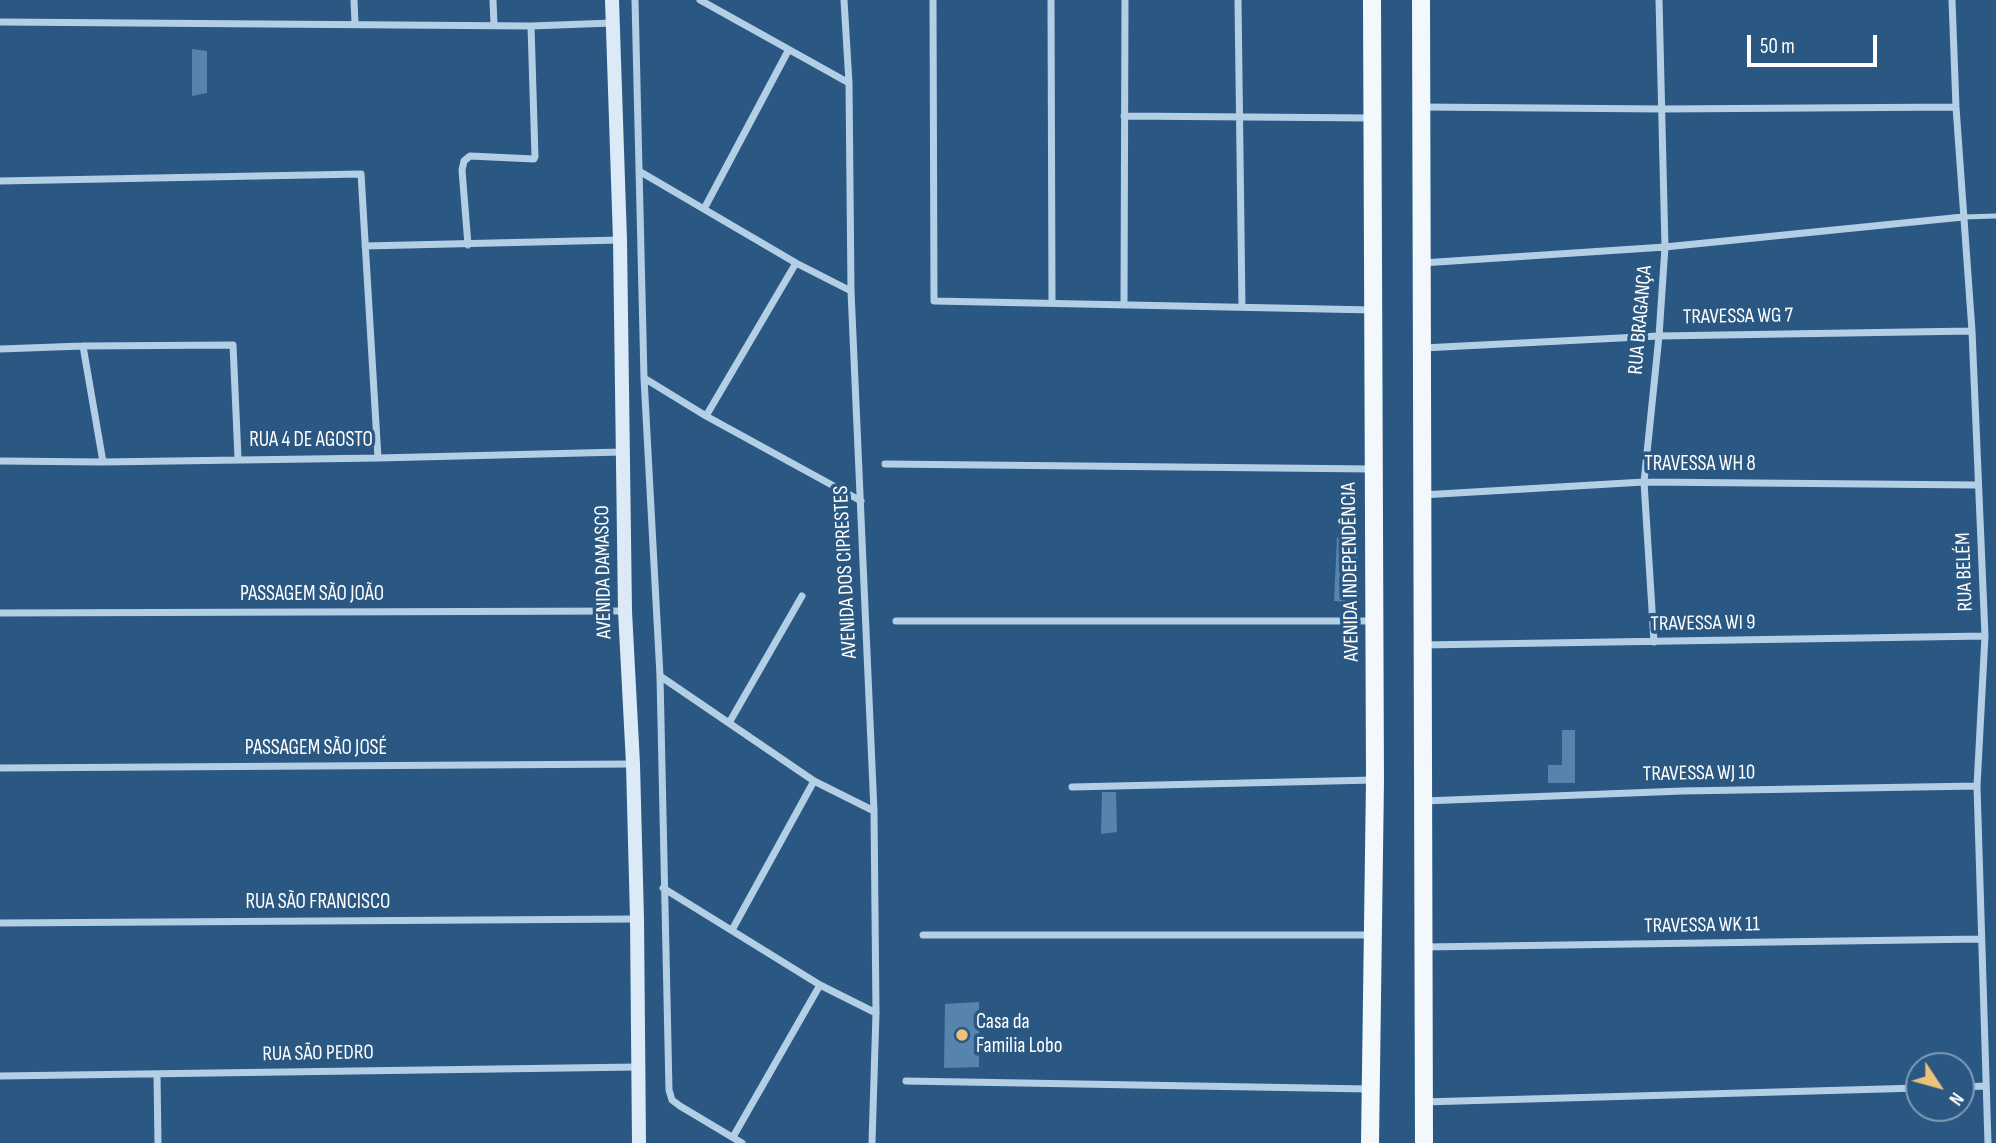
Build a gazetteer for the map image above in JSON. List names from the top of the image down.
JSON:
{
  "streets": {
    "main road": ["AVENIDA INDEPENDÊNCIA"],
    "street": [
      "TRAVESSA WG 7",
      "RUA BRAGANÇA",
      "RUA 4 DE AGOSTO",
      "TRAVESSA WH 8",
      "AVENIDA DAMASCO",
      "AVENIDA DOS CIPRESTES",
      "RUA BELÉM",
      "PASSAGEM SÃO JOÃO",
      "TRAVESSA WI 9",
      "PASSAGEM SÃO JOSÉ",
      "TRAVESSA WJ 10",
      "RUA SÃO FRANCISCO",
      "TRAVESSA WK 11",
      "RUA SÃO PEDRO"
    ]
  },
  "crossings": [
    ["TRAVESSA WG 7", "RUA BRAGANÇA"],
    ["TRAVESSA WG 7", "RUA BELÉM"],
    ["RUA BRAGANÇA", "TRAVESSA WH 8"],
    ["RUA BRAGANÇA", "TRAVESSA WI 9"],
    ["RUA 4 DE AGOSTO", "AVENIDA DAMASCO"],
    ["TRAVESSA WH 8", "RUA BELÉM"],
    ["AVENIDA DAMASCO", "PASSAGEM SÃO JOÃO"],
    ["AVENIDA DAMASCO", "PASSAGEM SÃO JOSÉ"],
    ["AVENIDA DAMASCO", "RUA SÃO FRANCISCO"],
    ["AVENIDA DAMASCO", "RUA SÃO PEDRO"],
    ["RUA BELÉM", "TRAVESSA WI 9"],
    ["RUA BELÉM", "TRAVESSA WJ 10"],
    ["RUA BELÉM", "TRAVESSA WK 11"]
  ],
  "places": ["Casa da Familia Lobo"],
  "scale_bar": "50 m",
  "north": "bottom right"
}
